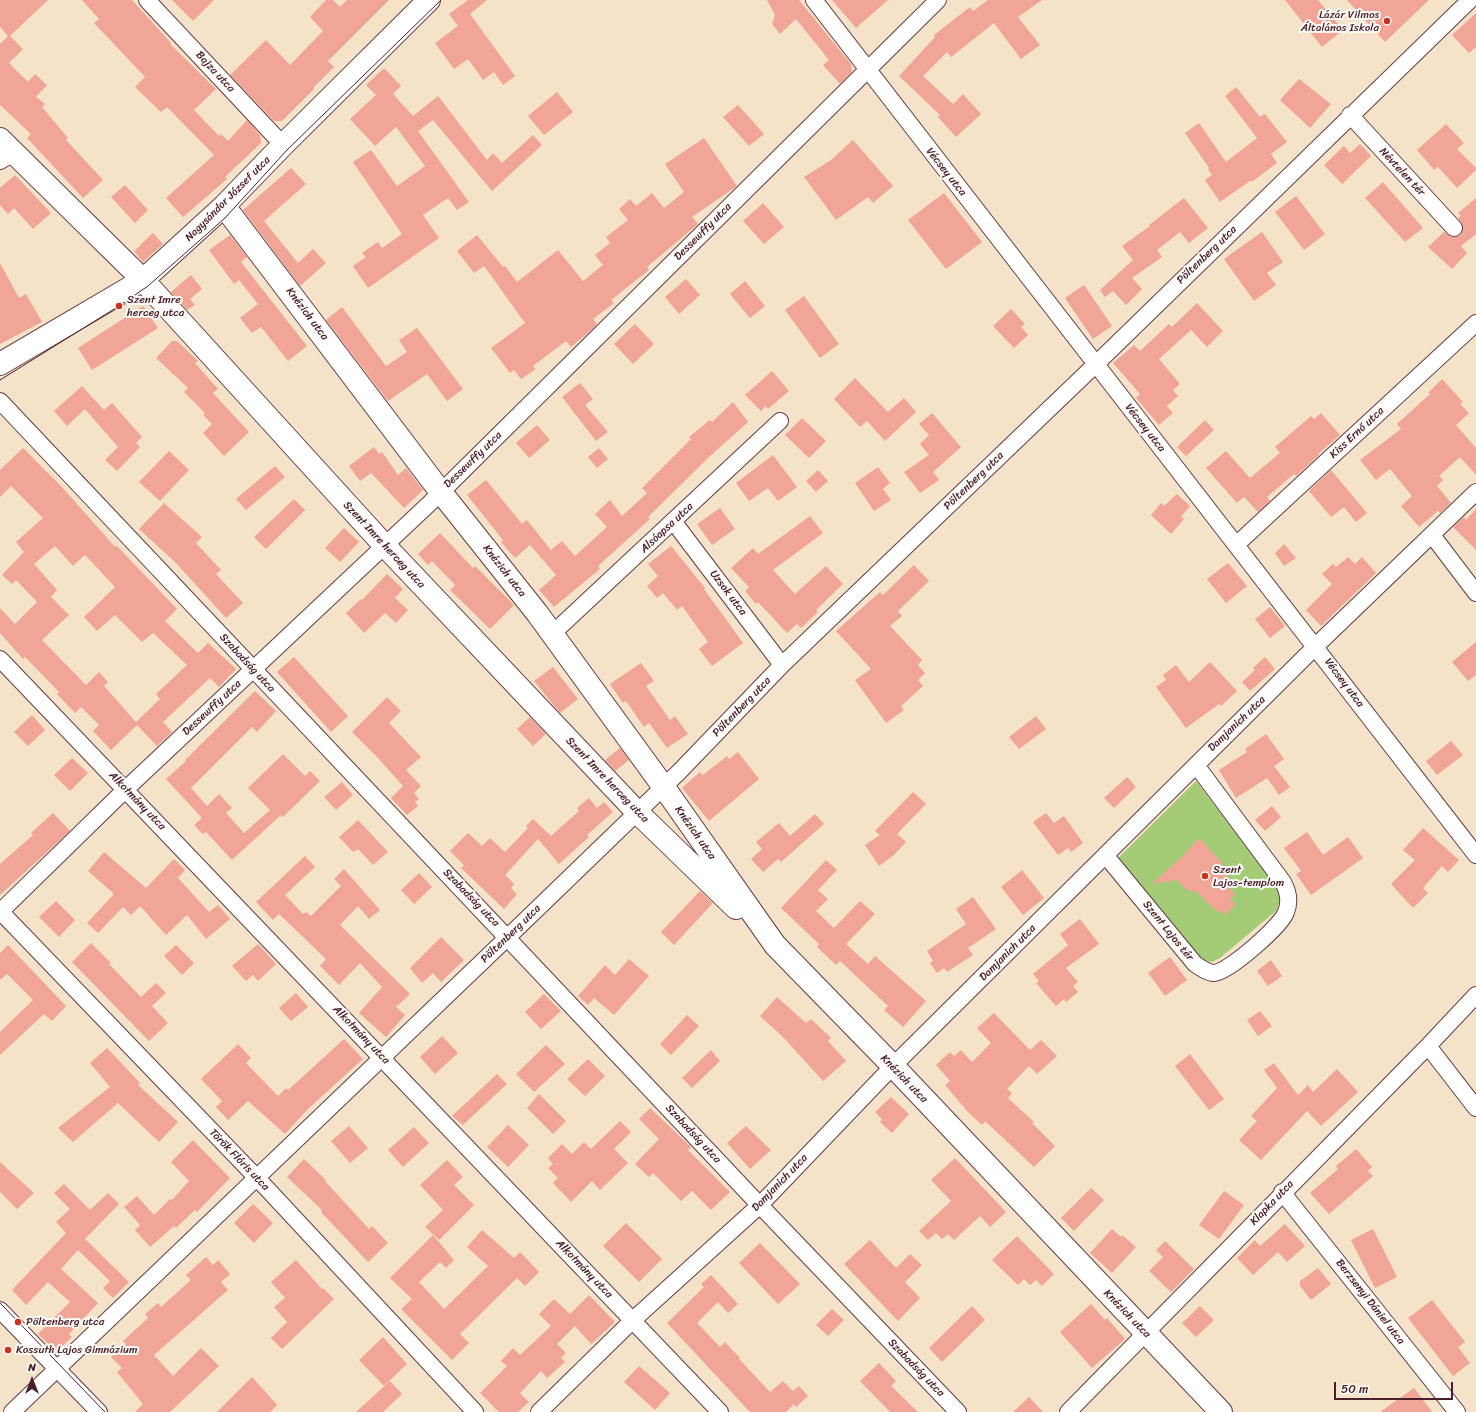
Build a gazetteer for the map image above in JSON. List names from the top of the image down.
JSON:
{
  "streets": {
    "street": [
      "Bajza utca",
      "Vécsey utca",
      "Névtelen tér",
      "Nagysándor József utca",
      "Dessewffy utca",
      "Pöltenberg utca",
      "Knézich utca",
      "Kiss Ernő utca",
      "Alsóapsa utca",
      "Szent Imre herceg utca",
      "Uzsok utca",
      "Szabadság utca",
      "Damjanich utca",
      "Alkotmány utca",
      "Szent Lajos tér",
      "Török Flóris utca",
      "Klapka utca",
      "Berzsenyi Dániel utca"
    ]
  },
  "crossings": [
    ["Bajza utca", "Nagysándor József utca"],
    ["Vécsey utca", "Dessewffy utca"],
    ["Vécsey utca", "Pöltenberg utca"],
    ["Vécsey utca", "Kiss Ernő utca"],
    ["Vécsey utca", "Damjanich utca"],
    ["Névtelen tér", "Pöltenberg utca"],
    ["Nagysándor József utca", "Knézich utca"],
    ["Nagysándor József utca", "Szent Imre herceg utca"],
    ["Dessewffy utca", "Knézich utca"],
    ["Dessewffy utca", "Szent Imre herceg utca"],
    ["Dessewffy utca", "Szabadság utca"],
    ["Dessewffy utca", "Alkotmány utca"],
    ["Dessewffy utca", "Török Flóris utca"],
    ["Pöltenberg utca", "Knézich utca"],
    ["Pöltenberg utca", "Szent Imre herceg utca"],
    ["Pöltenberg utca", "Uzsok utca"],
    ["Pöltenberg utca", "Szabadság utca"],
    ["Pöltenberg utca", "Alkotmány utca"],
    ["Pöltenberg utca", "Török Flóris utca"],
    ["Knézich utca", "Alsóapsa utca"],
    ["Knézich utca", "Szent Imre herceg utca"],
    ["Knézich utca", "Damjanich utca"],
    ["Knézich utca", "Klapka utca"],
    ["Alsóapsa utca", "Uzsok utca"],
    ["Szabadság utca", "Damjanich utca"],
    ["Damjanich utca", "Alkotmány utca"],
    ["Damjanich utca", "Szent Lajos tér"],
    ["Klapka utca", "Berzsenyi Dániel utca"]
  ],
  "places": [
    "Lázár Vilmos Általános Iskola",
    "Szent Imre herceg utca",
    "Szent Lajos-templom",
    "Pöltenberg utca",
    "Kossuth Lajos Gimnázium"
  ],
  "scale_bar": "50 m",
  "north": "top"
}
